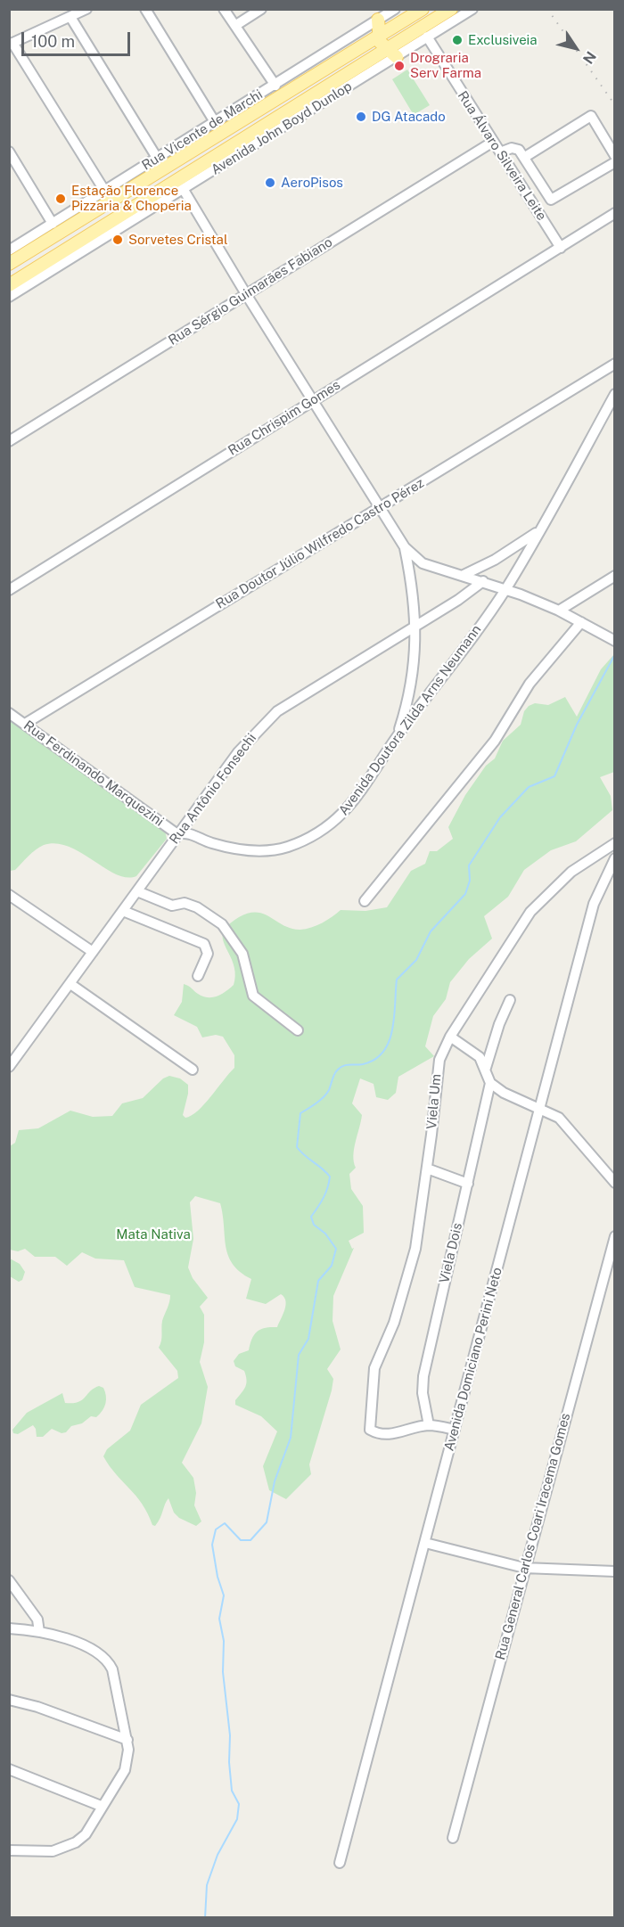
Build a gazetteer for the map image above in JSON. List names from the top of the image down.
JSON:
{
  "streets": {
    "main road": ["Avenida John Boyd Dunlop"],
    "street": [
      "Rua Vicente de Marchi",
      "Rua Álvaro Silveira Leite",
      "Rua Sérgio Guimarães Fabiano",
      "Rua Chrispim Gomes",
      "Rua Doutor Júlio Wilfredo Castro Pérez",
      "Avenida Doutora Zilda Arns Neumann",
      "Rua Ferdinando Marquezini",
      "Rua Antônio Fonsechi",
      "Viela Um",
      "Viela Dois",
      "Avenida Domiciano Perini Neto",
      "Rua General Carlos Coari Iracema Gomes"
    ]
  },
  "crossings": [
    ["Avenida John Boyd Dunlop", "Rua Álvaro Silveira Leite"],
    ["Rua Álvaro Silveira Leite", "Rua Sérgio Guimarães Fabiano"],
    ["Rua Álvaro Silveira Leite", "Rua Chrispim Gomes"],
    ["Rua Doutor Júlio Wilfredo Castro Pérez", "Rua Ferdinando Marquezini"],
    ["Avenida Doutora Zilda Arns Neumann", "Rua Ferdinando Marquezini"],
    ["Avenida Doutora Zilda Arns Neumann", "Rua Antônio Fonsechi"],
    ["Rua Ferdinando Marquezini", "Rua Antônio Fonsechi"],
    ["Viela Um", "Viela Dois"]
  ],
  "parks": ["Mata Nativa"],
  "places": [
    "Exclusiveia",
    "Drograria Serv Farma",
    "DG Atacado",
    "AeroPisos",
    "Estação Florence Pizzaria & Choperia",
    "Sorvetes Cristal"
  ],
  "scale_bar": "100 m",
  "north": "bottom right"
}
